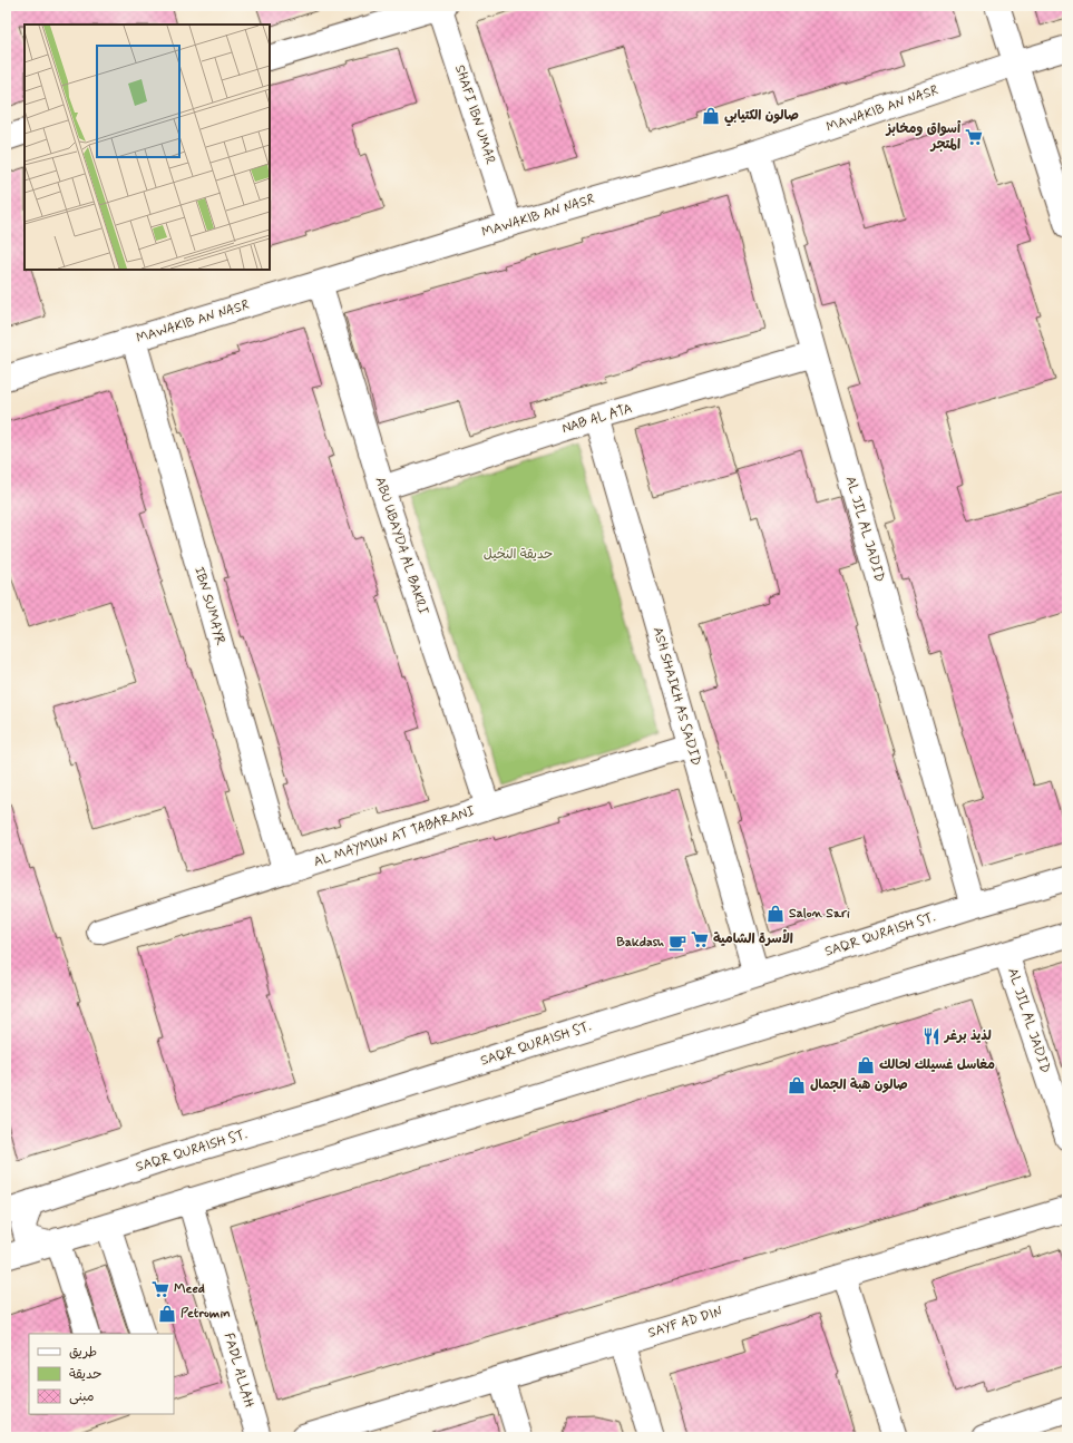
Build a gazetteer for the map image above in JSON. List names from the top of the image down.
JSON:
{
  "streets": {
    "street": [
      "MAWAKIB AN NASR",
      "SHAFI IBN UMAR",
      "NAB AL ATA",
      "AL JIL AL JADID",
      "ABU UBAYDA AL BAKRI",
      "IBN SUMAYR",
      "ASH SHAIKH AS SADID",
      "AL MAYMUN AT TABARANI",
      "SAQR QURAISH ST.",
      "SAYF AD DIN",
      "FADL ALLAH"
    ]
  },
  "crossings": [
    ["MAWAKIB AN NASR", "SHAFI IBN UMAR"],
    ["MAWAKIB AN NASR", "AL JIL AL JADID"],
    ["MAWAKIB AN NASR", "ABU UBAYDA AL BAKRI"],
    ["MAWAKIB AN NASR", "IBN SUMAYR"],
    ["NAB AL ATA", "AL JIL AL JADID"],
    ["NAB AL ATA", "ABU UBAYDA AL BAKRI"],
    ["NAB AL ATA", "ASH SHAIKH AS SADID"],
    ["AL JIL AL JADID", "SAQR QURAISH ST."],
    ["ABU UBAYDA AL BAKRI", "AL MAYMUN AT TABARANI"],
    ["IBN SUMAYR", "AL MAYMUN AT TABARANI"],
    ["ASH SHAIKH AS SADID", "AL MAYMUN AT TABARANI"],
    ["ASH SHAIKH AS SADID", "SAQR QURAISH ST."]
  ],
  "parks": ["حديقة النخيل"],
  "places": {
    "shop": [
      "صالون الكتيابي",
      "Salon Sari",
      "مغاسل غسيلك لحالك",
      "صالون هبة الجمال",
      "Petromin"
    ],
    "supermarket": ["أسواق ومخابز المتجر", "الأسرة الشامية", "Meed"],
    "cafe": ["Bakdash"],
    "restaurant": ["لذيذ برغر"]
  },
  "legend": ["طريق", "حديقة", "مبنى"]
}
